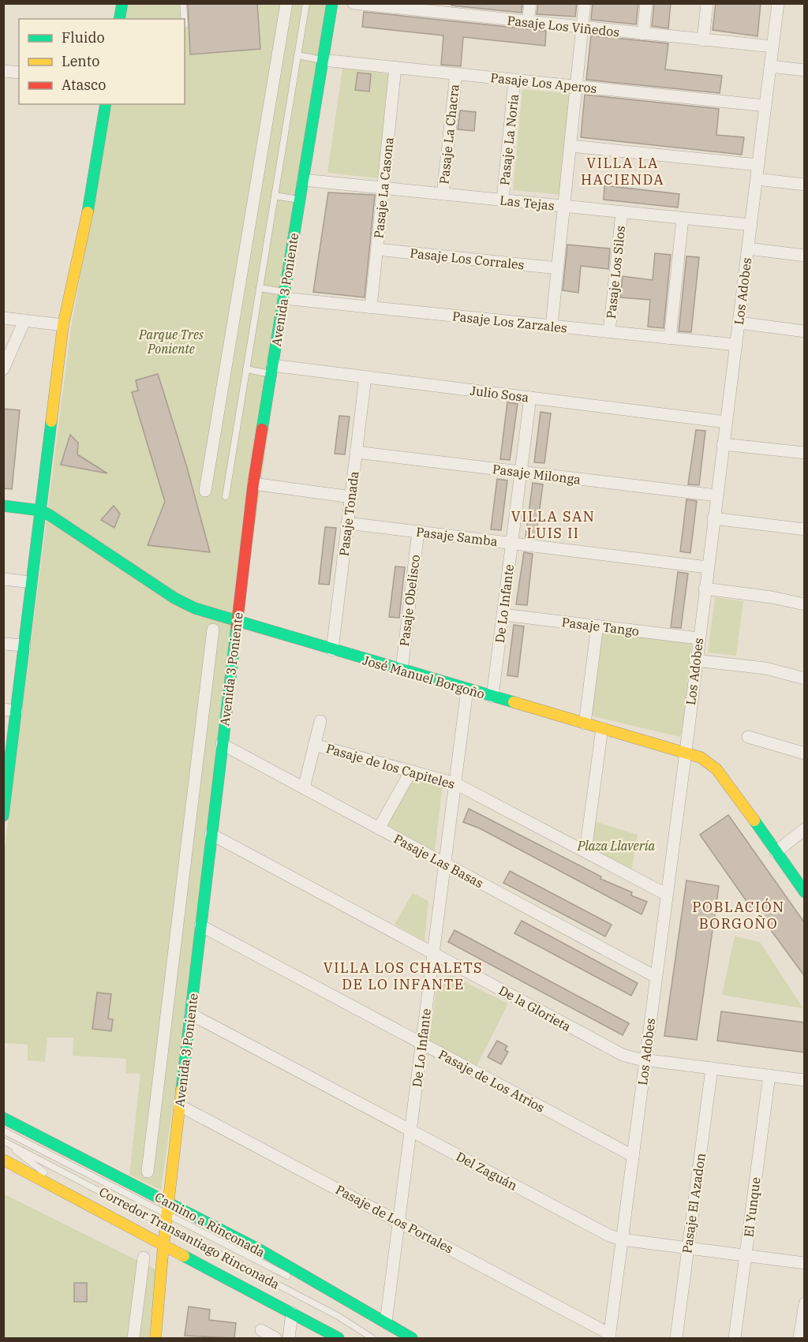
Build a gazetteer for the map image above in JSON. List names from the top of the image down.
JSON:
{
  "streets": {
    "main road": ["Avenida 3 Poniente", "José Manuel Borgoño", "Camino a Rinconada"],
    "street": [
      "Pasaje Los Viñedos",
      "Pasaje Los Aperos",
      "Pasaje La Chacra",
      "Pasaje La Noria",
      "Pasaje La Casona",
      "Las Tejas",
      "Pasaje Los Corrales",
      "Pasaje Los Silos",
      "Los Adobes",
      "Pasaje Los Zarzales",
      "Julio Sosa",
      "Pasaje Milonga",
      "Pasaje Tonada",
      "Pasaje Samba",
      "Pasaje Obelisco",
      "De Lo Infante",
      "Pasaje Tango",
      "Pasaje de los Capiteles",
      "Pasaje Las Basas",
      "De la Glorieta",
      "Pasaje de Los Atrios",
      "Del Zaguán",
      "Pasaje El Azadon",
      "El Yunque",
      "Pasaje de Los Portales"
    ],
    "lane": ["Corredor Transantiago Rinconada"]
  },
  "crossings": [
    ["Pasaje Los Viñedos", "Los Adobes"],
    ["Pasaje Los Aperos", "Pasaje La Chacra"],
    ["Pasaje Los Aperos", "Pasaje La Noria"],
    ["Pasaje Los Aperos", "Pasaje La Casona"],
    ["Pasaje Los Aperos", "Avenida 3 Poniente"],
    ["Pasaje Los Aperos", "Los Adobes"],
    ["Pasaje La Chacra", "Las Tejas"],
    ["Pasaje La Noria", "Las Tejas"],
    ["Pasaje La Casona", "Las Tejas"],
    ["Pasaje La Casona", "Pasaje Los Corrales"],
    ["Pasaje La Casona", "Pasaje Los Zarzales"],
    ["Las Tejas", "Pasaje Los Silos"],
    ["Las Tejas", "Avenida 3 Poniente"],
    ["Las Tejas", "Los Adobes"],
    ["Pasaje Los Silos", "Pasaje Los Zarzales"],
    ["Avenida 3 Poniente", "Pasaje Los Zarzales"],
    ["Avenida 3 Poniente", "Julio Sosa"],
    ["Avenida 3 Poniente", "José Manuel Borgoño"],
    ["Avenida 3 Poniente", "Pasaje Las Basas"],
    ["Avenida 3 Poniente", "De la Glorieta"],
    ["Avenida 3 Poniente", "Pasaje de Los Atrios"],
    ["Avenida 3 Poniente", "Del Zaguán"],
    ["Avenida 3 Poniente", "Pasaje de Los Portales"],
    ["Avenida 3 Poniente", "Camino a Rinconada"],
    ["Avenida 3 Poniente", "Corredor Transantiago Rinconada"],
    ["Los Adobes", "Pasaje Los Zarzales"],
    ["Los Adobes", "Julio Sosa"],
    ["Los Adobes", "Pasaje Milonga"],
    ["Los Adobes", "Pasaje Samba"],
    ["Los Adobes", "Pasaje Tango"],
    ["Los Adobes", "José Manuel Borgoño"],
    ["Los Adobes", "Pasaje de los Capiteles"],
    ["Los Adobes", "Pasaje Las Basas"],
    ["Los Adobes", "De la Glorieta"],
    ["Los Adobes", "Pasaje de Los Atrios"],
    ["Los Adobes", "Del Zaguán"],
    ["Los Adobes", "Pasaje de Los Portales"],
    ["Julio Sosa", "Pasaje Tonada"],
    ["Julio Sosa", "De Lo Infante"],
    ["Pasaje Milonga", "Pasaje Tonada"],
    ["Pasaje Milonga", "De Lo Infante"],
    ["Pasaje Tonada", "Pasaje Samba"],
    ["Pasaje Tonada", "José Manuel Borgoño"],
    ["Pasaje Samba", "Pasaje Obelisco"],
    ["Pasaje Samba", "De Lo Infante"],
    ["Pasaje Obelisco", "José Manuel Borgoño"],
    ["De Lo Infante", "Pasaje Tango"],
    ["De Lo Infante", "José Manuel Borgoño"],
    ["De Lo Infante", "Pasaje de los Capiteles"],
    ["De Lo Infante", "Pasaje Las Basas"],
    ["De Lo Infante", "De la Glorieta"],
    ["De Lo Infante", "Pasaje de Los Atrios"],
    ["De Lo Infante", "Del Zaguán"],
    ["De Lo Infante", "Pasaje de Los Portales"],
    ["De Lo Infante", "Camino a Rinconada"],
    ["De la Glorieta", "Pasaje El Azadon"],
    ["De la Glorieta", "El Yunque"],
    ["Del Zaguán", "Pasaje El Azadon"],
    ["Del Zaguán", "El Yunque"],
    ["Camino a Rinconada", "Corredor Transantiago Rinconada"]
  ],
  "districts": [
    "VILLA LA HACIENDA",
    "VILLA SAN LUIS II",
    "POBLACIÓN BORGOÑO",
    "VILLA LOS CHALETS DE LO INFANTE"
  ],
  "parks": ["Parque Tres Poniente", "Plaza Llavería"],
  "legend": ["Fluido", "Lento", "Atasco"]
}
